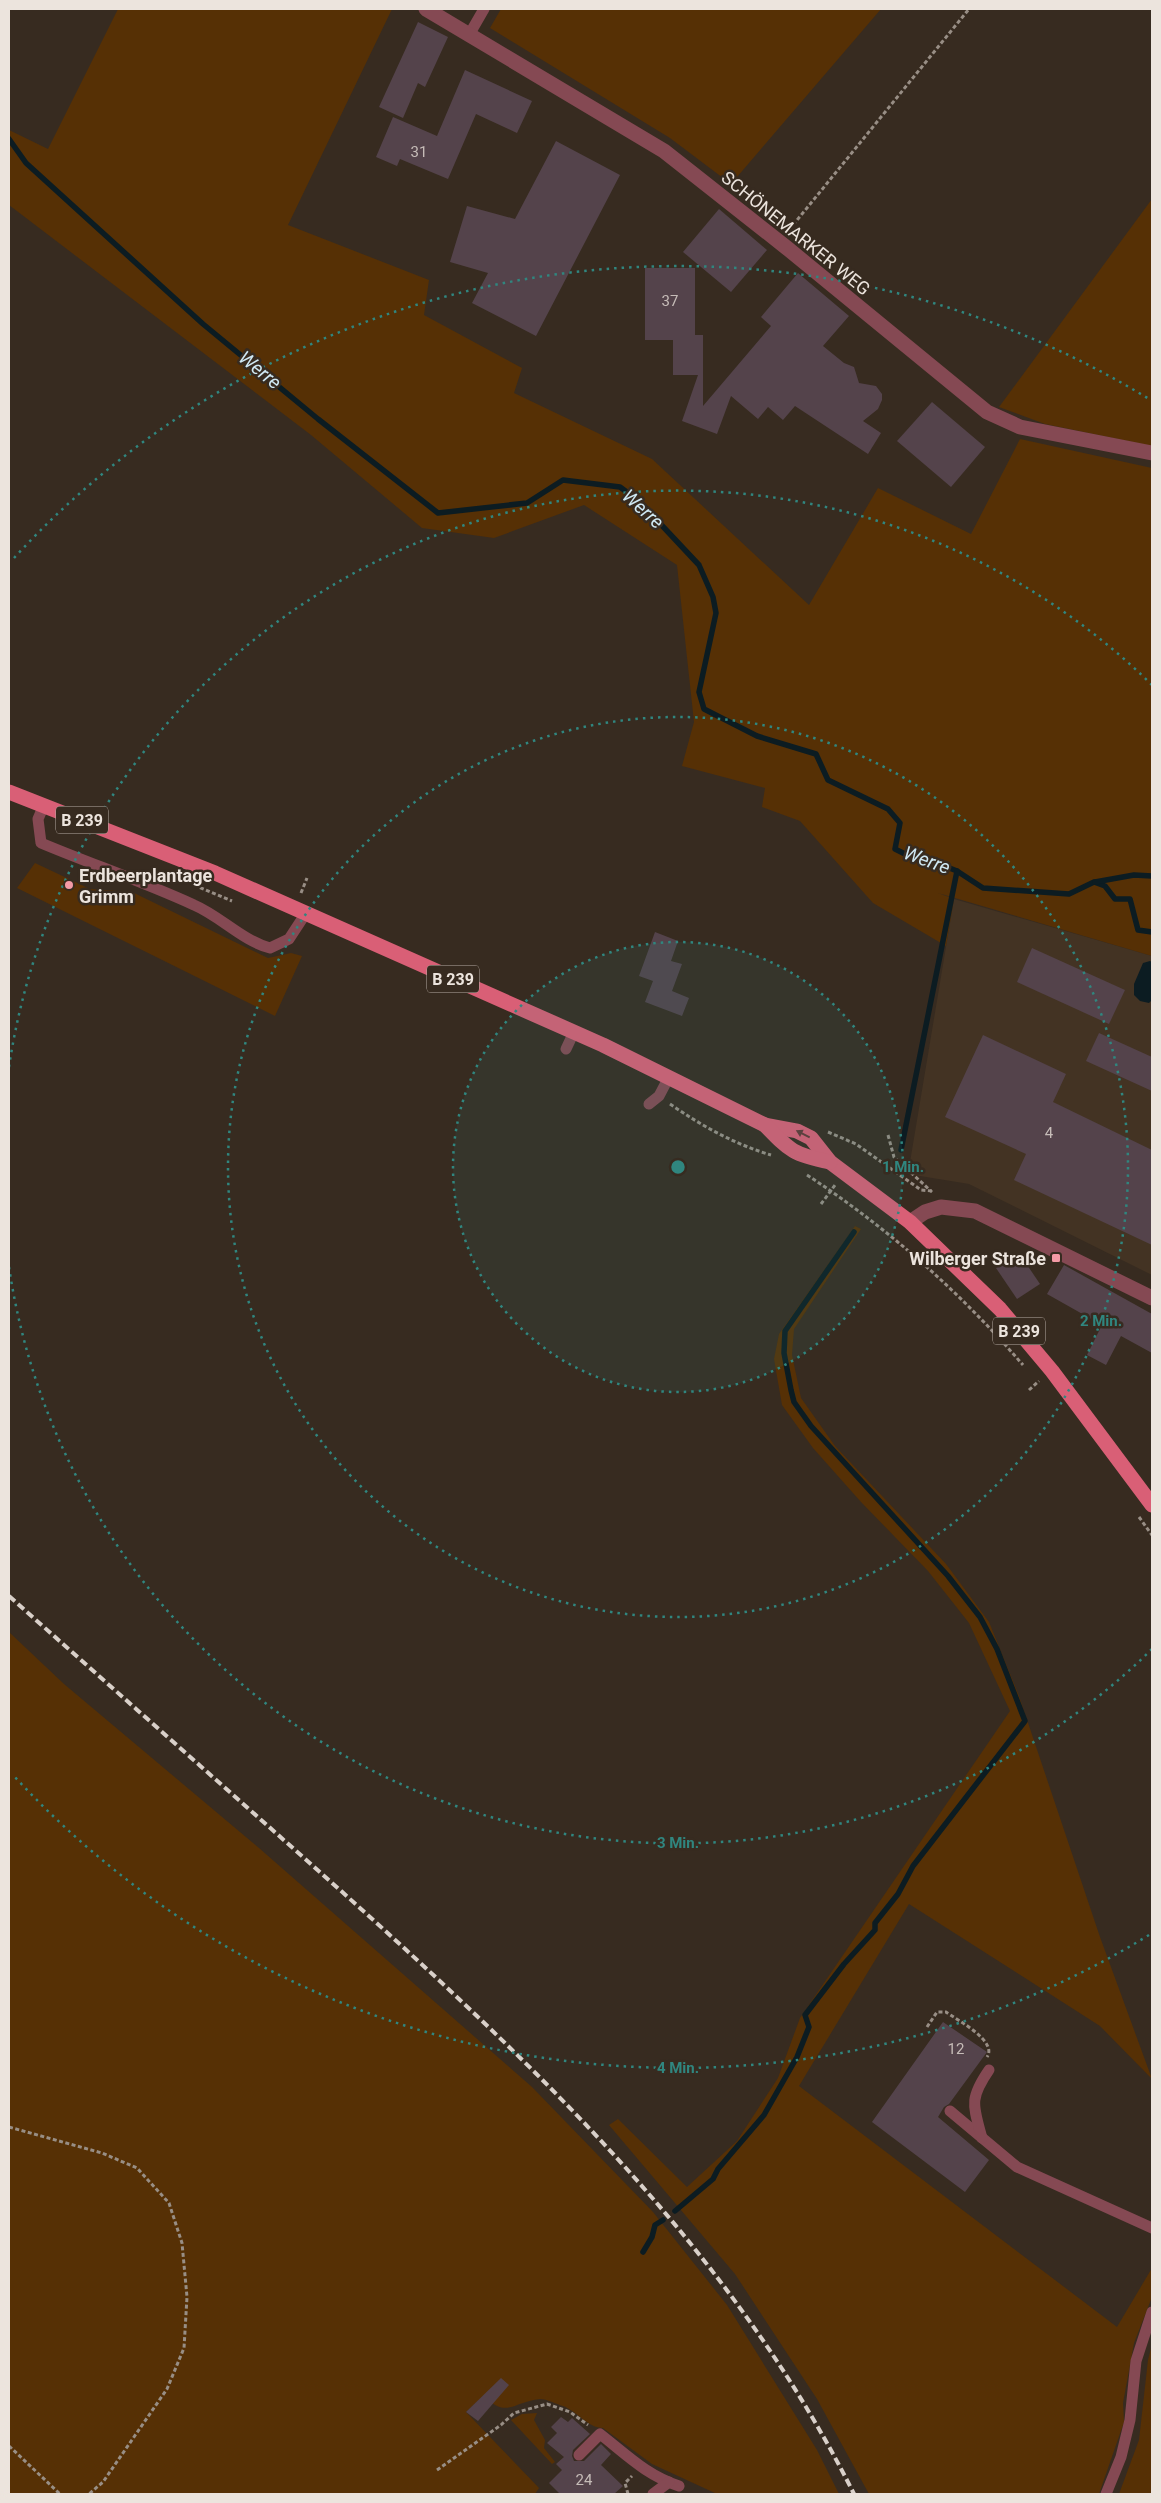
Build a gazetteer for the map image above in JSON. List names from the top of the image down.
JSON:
{
  "streets": {
    "main road": ["B 239"],
    "street": ["SCHÖNEMARKER WEG"]
  },
  "water": ["Werre"],
  "places": {
    "other": ["Erdbeerplantage Grimm"],
    "transit": ["Wilberger Straße"]
  },
  "house_numbers": [
    "31",
    "37",
    "4",
    "12",
    "24"
  ],
  "rings": [
    "1 Min.",
    "2 Min.",
    "3 Min.",
    "4 Min."
  ]
}
